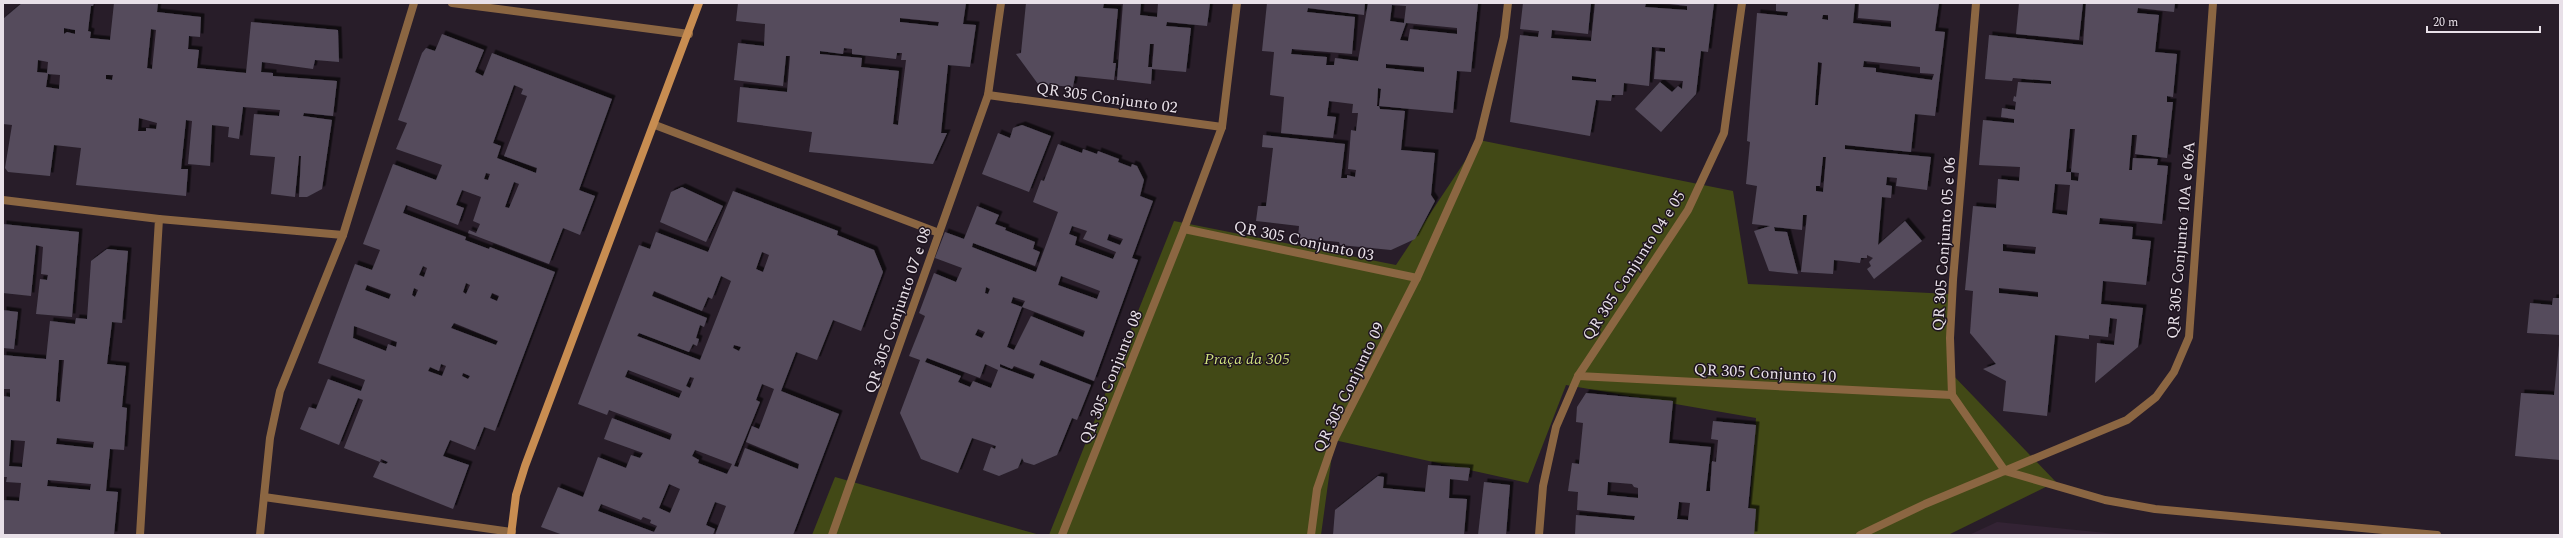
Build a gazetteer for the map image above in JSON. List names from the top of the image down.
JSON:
{
  "streets": {
    "street": [
      "QR 305 Conjunto 02",
      "QR 305 Conjunto 03",
      "QR 305 Conjunto 10A e 06A",
      "QR 305 Conjunto 05 e 06",
      "QR 305 Conjunto 04 e 05",
      "QR 305 Conjunto 07 e 08",
      "QR 305 Conjunto 10",
      "QR 305 Conjunto 08",
      "QR 305 Conjunto 09"
    ]
  },
  "crossings": [
    ["QR 305 Conjunto 02", "QR 305 Conjunto 07 e 08"],
    ["QR 305 Conjunto 02", "QR 305 Conjunto 08"],
    ["QR 305 Conjunto 03", "QR 305 Conjunto 08"],
    ["QR 305 Conjunto 03", "QR 305 Conjunto 09"],
    ["QR 305 Conjunto 05 e 06", "QR 305 Conjunto 10"],
    ["QR 305 Conjunto 04 e 05", "QR 305 Conjunto 10"]
  ],
  "parks": ["Praça da 305"],
  "scale_bar": "20 m"
}
